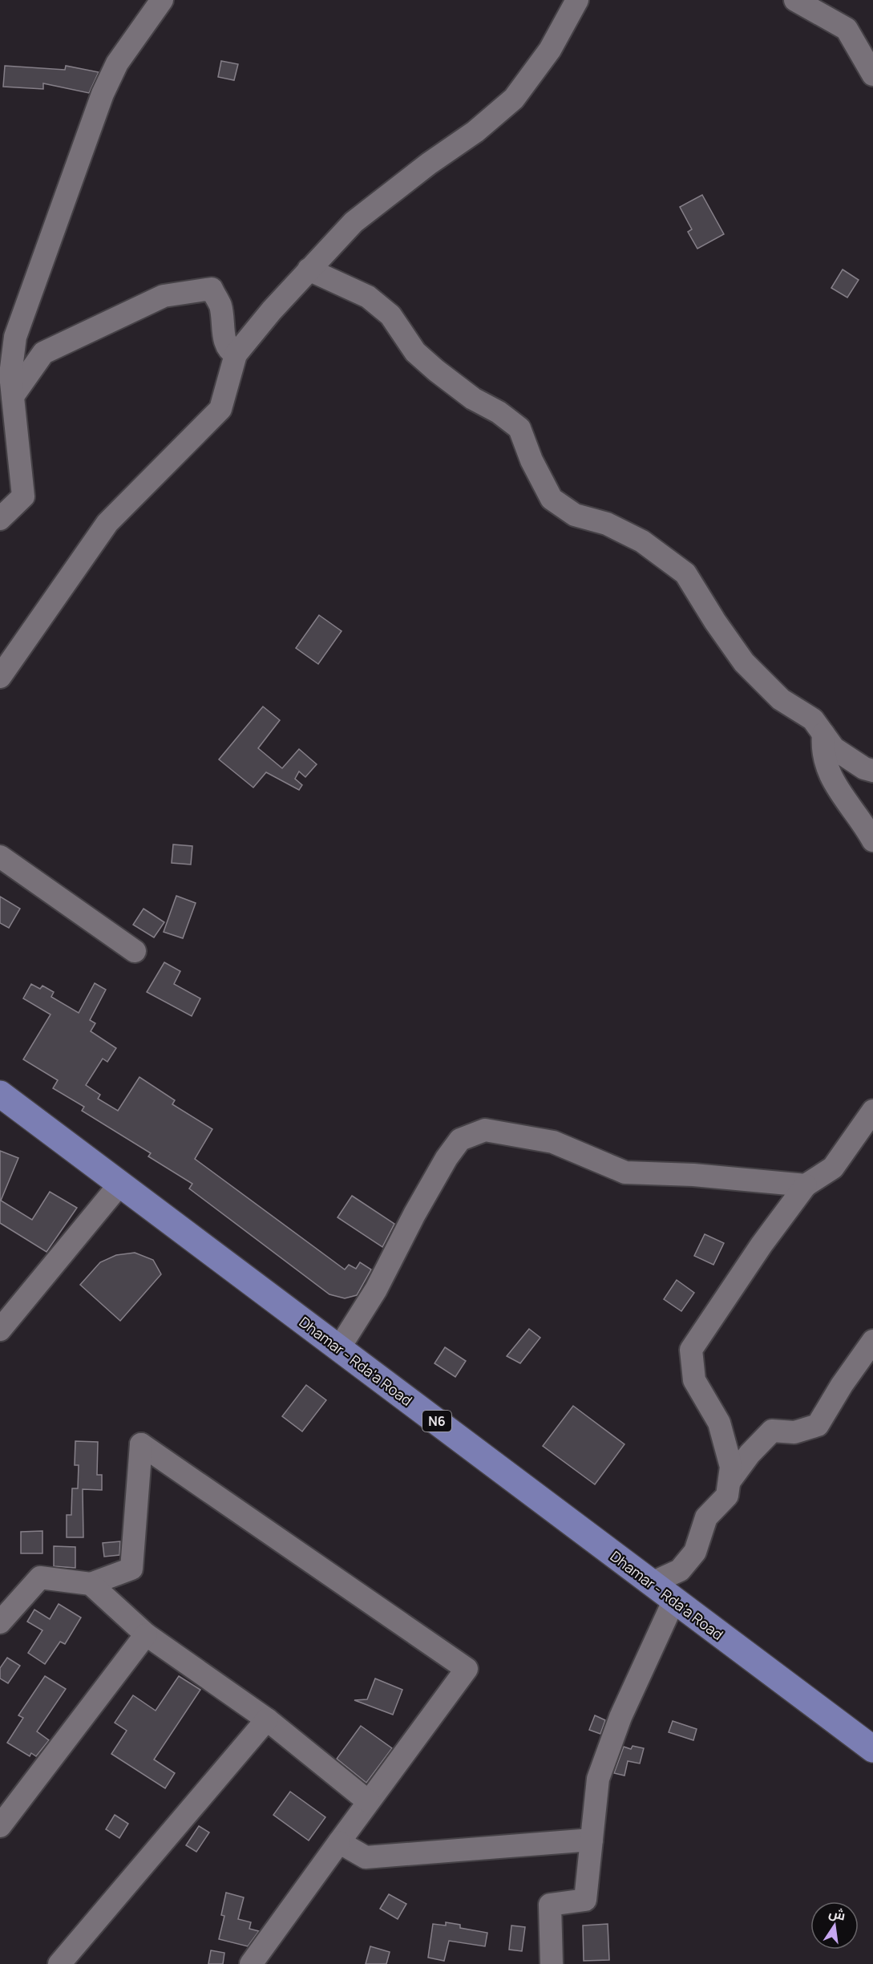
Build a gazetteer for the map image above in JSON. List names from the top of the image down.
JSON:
{
  "streets": {
    "main road": ["Dhamar - Rda'a Road", "N6"]
  },
  "north": "top"
}
